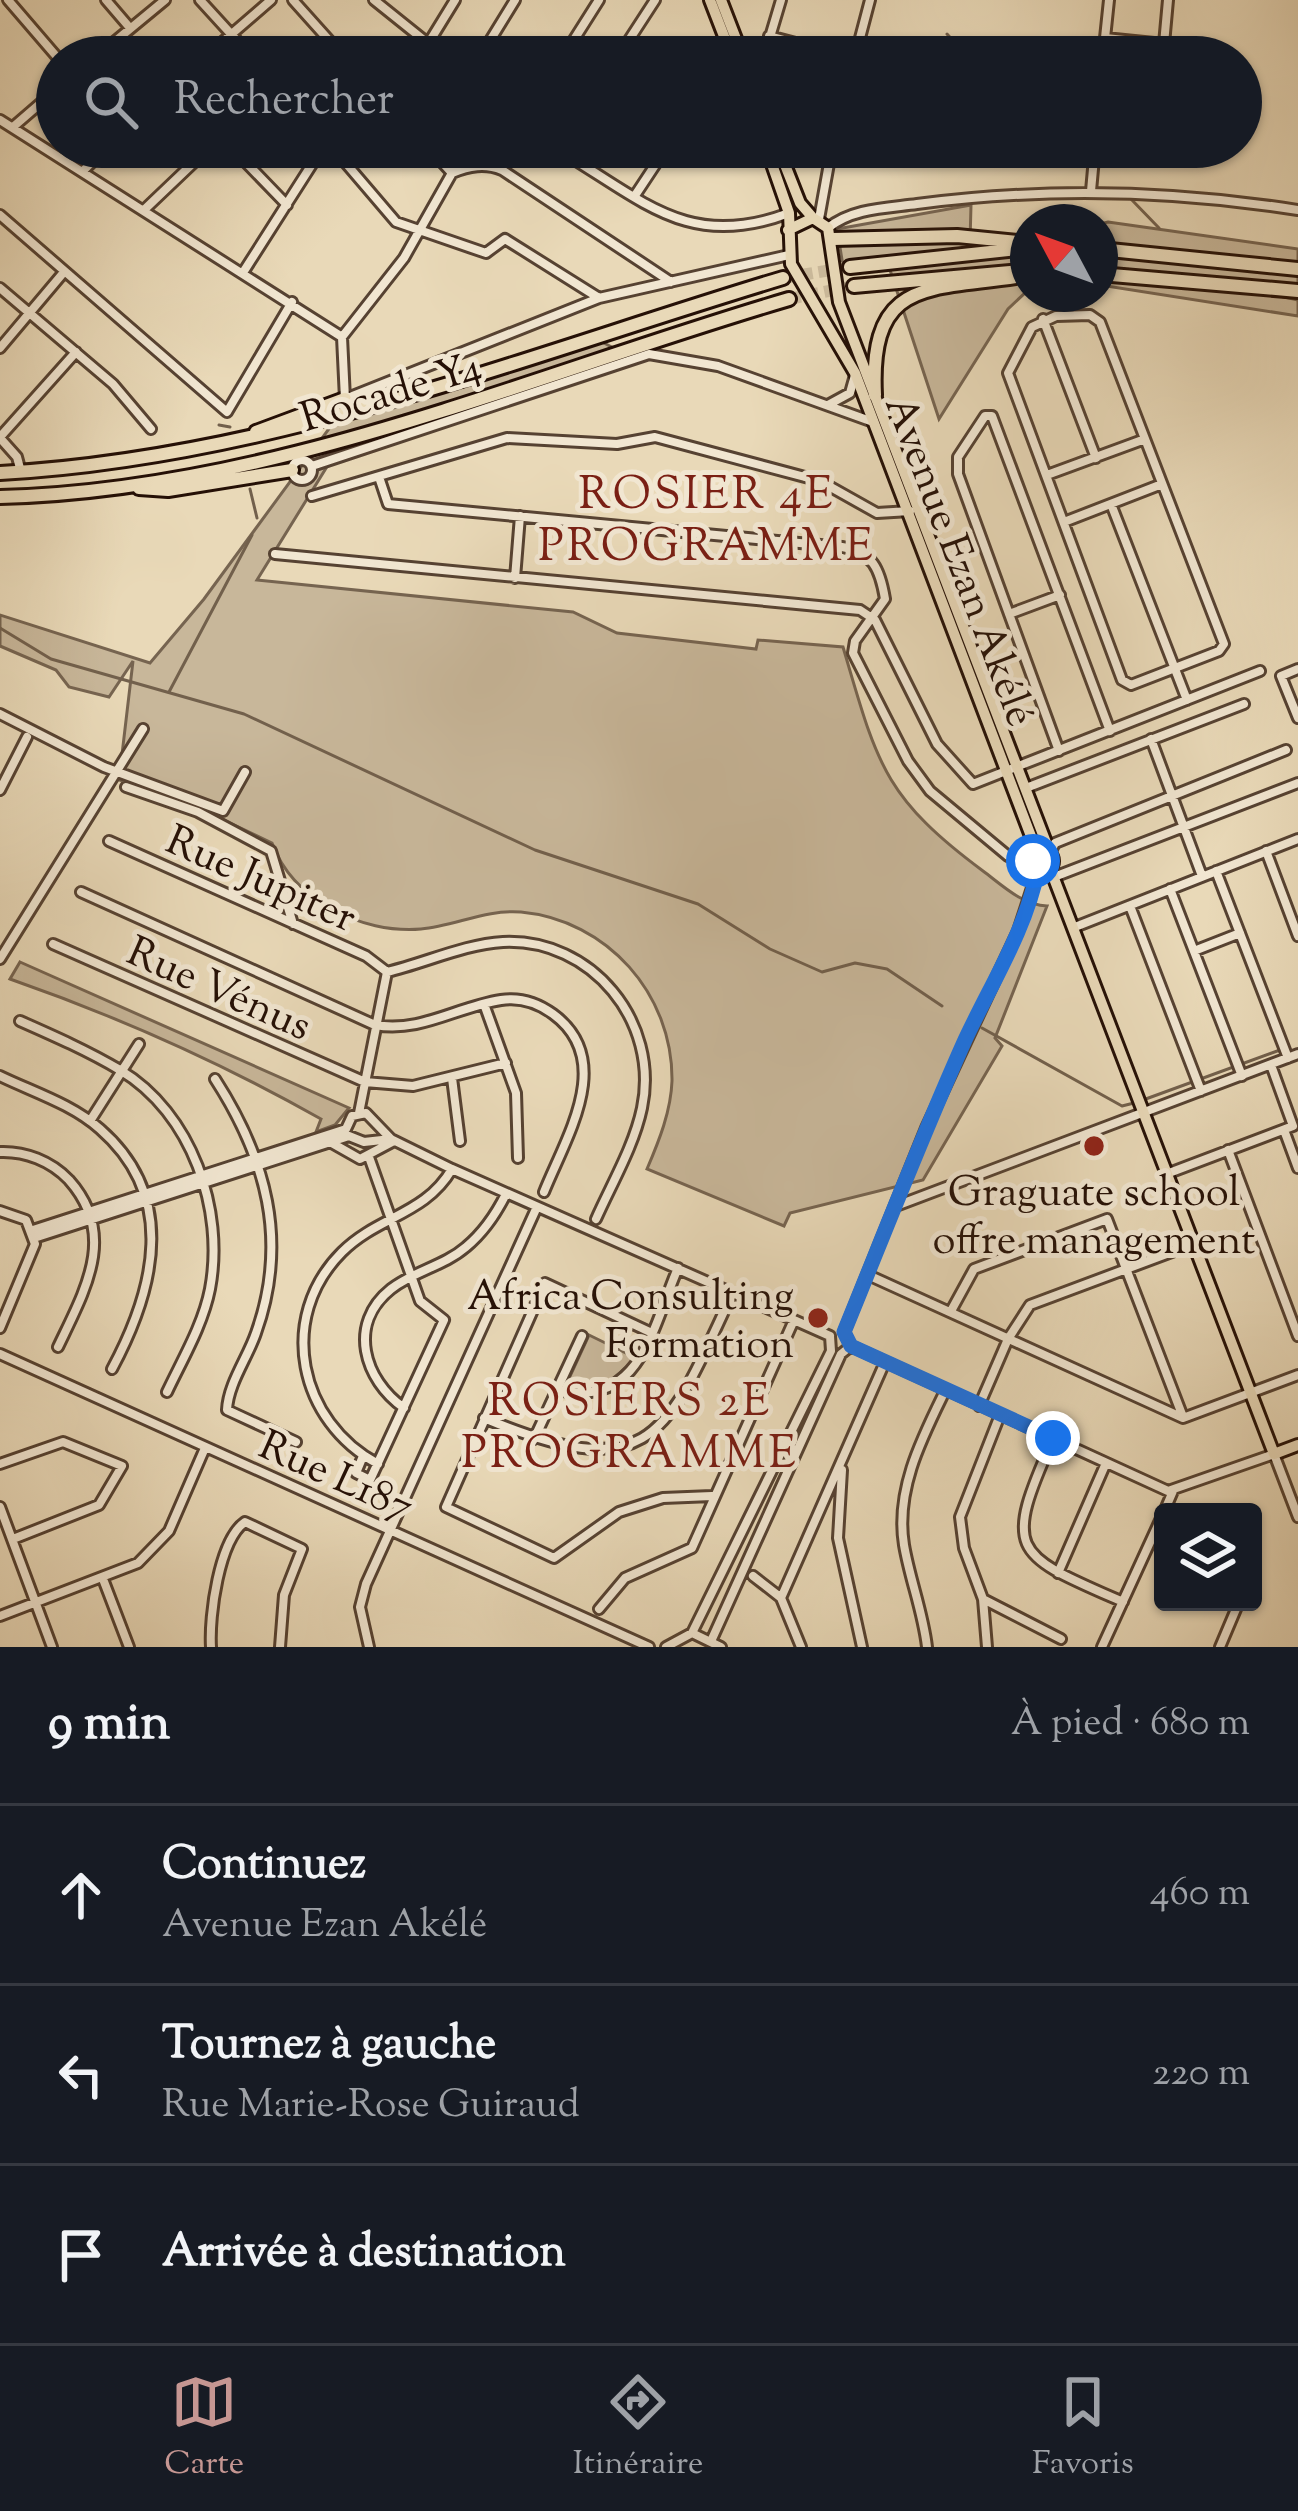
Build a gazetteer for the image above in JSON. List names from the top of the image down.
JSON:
{
  "streets": {
    "highway": ["Rocade Y4"],
    "main road": ["Avenue Ezan Akélé"],
    "street": ["Rue Jupiter", "Rue Vénus", "Rue L187"]
  },
  "districts": ["ROSIER 4E PROGRAMME", "ROSIERS 2E PROGRAMME"],
  "places": ["Graguate school offre management", "Africa Consulting Formation"],
  "north": "top left",
  "page": {
    "search": "Rechercher",
    "heading": ["9 min", "À pied · 680 m"],
    "list": [
      ["Continuez", "Avenue Ezan Akélé", "460 m"],
      ["Tournez à gauche", "Rue Marie-Rose Guiraud", "220 m"],
      "Arrivée à destination"
    ],
    "nav": ["Carte", "Itinéraire", "Favoris"]
  }
}
